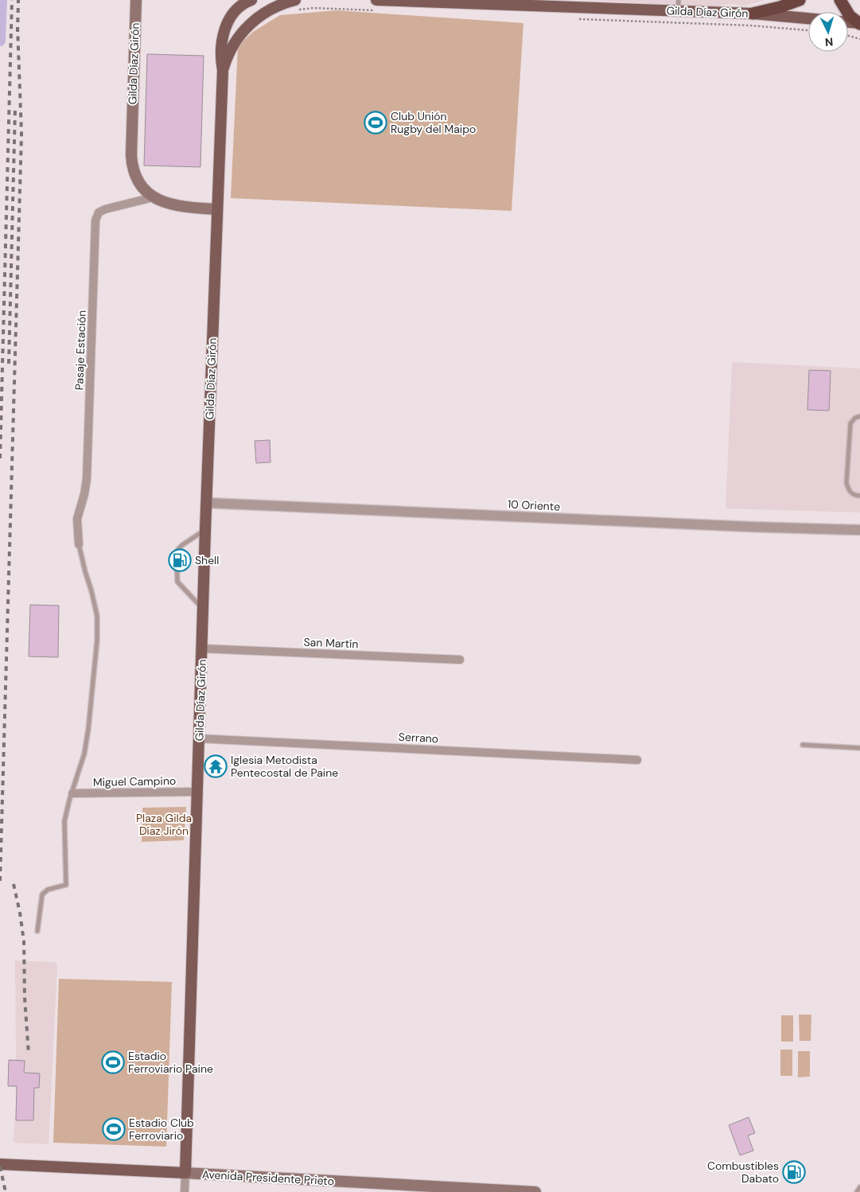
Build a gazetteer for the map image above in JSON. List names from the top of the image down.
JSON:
{
  "streets": {
    "main road": ["Gilda Díaz Girón", "Avenida Presidente Prieto"],
    "street": [
      "Pasaje Estación",
      "10 Oriente",
      "San Martín",
      "Serrano",
      "Miguel Campino"
    ]
  },
  "crossings": [
    ["Gilda Díaz Girón", "Pasaje Estación"],
    ["Gilda Díaz Girón", "10 Oriente"],
    ["Gilda Díaz Girón", "San Martín"],
    ["Gilda Díaz Girón", "Serrano"],
    ["Gilda Díaz Girón", "Miguel Campino"],
    ["Gilda Díaz Girón", "Avenida Presidente Prieto"]
  ],
  "parks": ["Plaza Gilda Díaz Jirón"],
  "places": {
    "sports": ["Club Unión Rugby del Maipo", "Estadio Ferroviario Paine", "Estadio Club Ferroviario"],
    "fuel station": ["Shell", "Combustibles Dabato"],
    "temple": ["Iglesia Metodista Pentecostal de Paine"]
  },
  "north": "bottom"
}
